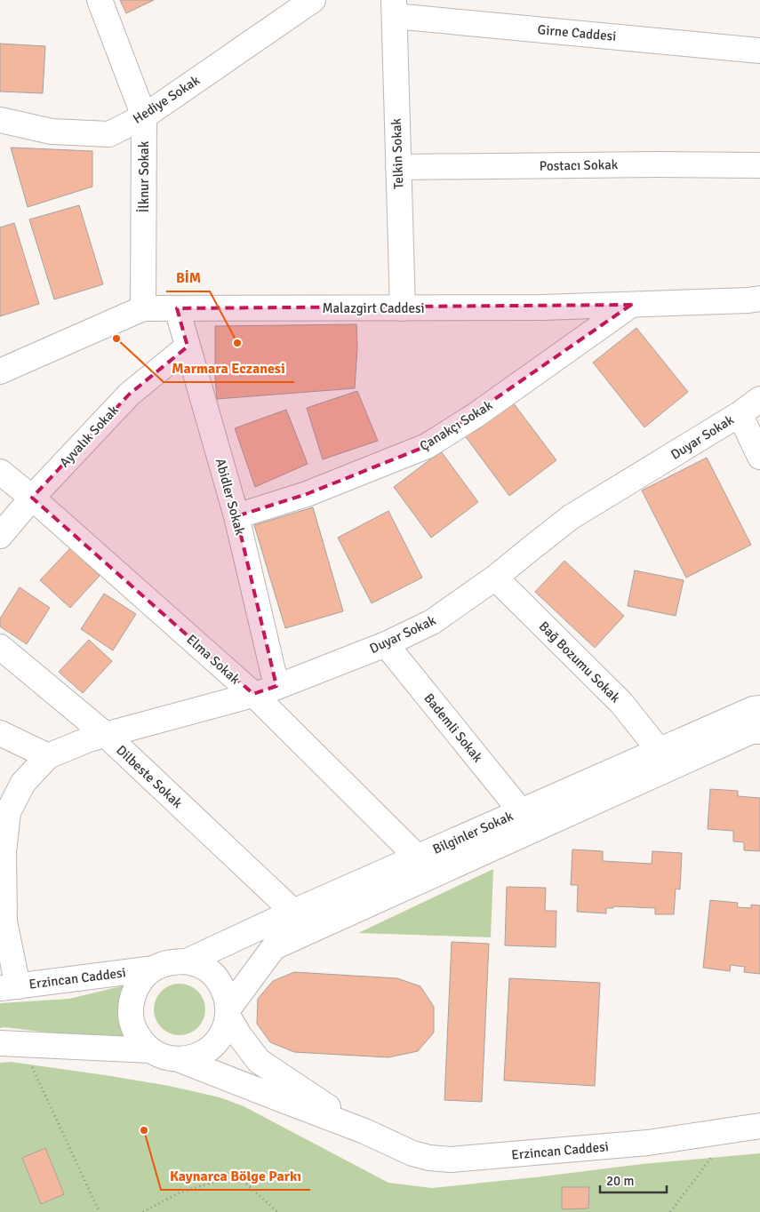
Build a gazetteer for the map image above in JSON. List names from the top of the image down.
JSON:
{
  "streets": {
    "street": [
      "Girne Caddesi",
      "Hediye Sokak",
      "Telkin Sokak",
      "Postacı Sokak",
      "İlknur Sokak",
      "Malazgirt Caddesi",
      "Çanakçı Sokak",
      "Ayvalık Sokak",
      "Duyar Sokak",
      "Abidler Sokak",
      "Elma Sokak",
      "Bağ Bozumu Sokak",
      "Bademli Sokak",
      "Dilbeste Sokak",
      "Bilginler Sokak",
      "Erzincan Caddesi"
    ]
  },
  "crossings": [
    ["Girne Caddesi", "Telkin Sokak"],
    ["Hediye Sokak", "İlknur Sokak"],
    ["Telkin Sokak", "Postacı Sokak"],
    ["Telkin Sokak", "Malazgirt Caddesi"],
    ["İlknur Sokak", "Malazgirt Caddesi"],
    ["Malazgirt Caddesi", "Çanakçı Sokak"],
    ["Malazgirt Caddesi", "Abidler Sokak"],
    ["Çanakçı Sokak", "Abidler Sokak"],
    ["Ayvalık Sokak", "Abidler Sokak"],
    ["Ayvalık Sokak", "Elma Sokak"],
    ["Duyar Sokak", "Abidler Sokak"],
    ["Duyar Sokak", "Elma Sokak"],
    ["Duyar Sokak", "Bağ Bozumu Sokak"],
    ["Duyar Sokak", "Bademli Sokak"],
    ["Duyar Sokak", "Dilbeste Sokak"],
    ["Elma Sokak", "Bilginler Sokak"],
    ["Bağ Bozumu Sokak", "Bilginler Sokak"],
    ["Bademli Sokak", "Bilginler Sokak"],
    ["Dilbeste Sokak", "Bilginler Sokak"],
    ["Bilginler Sokak", "Erzincan Caddesi"]
  ],
  "places": ["Marmara Eczanesi", "BİM", "Kaynarca Bölge Parkı"],
  "scale_bar": "20 m"
}
